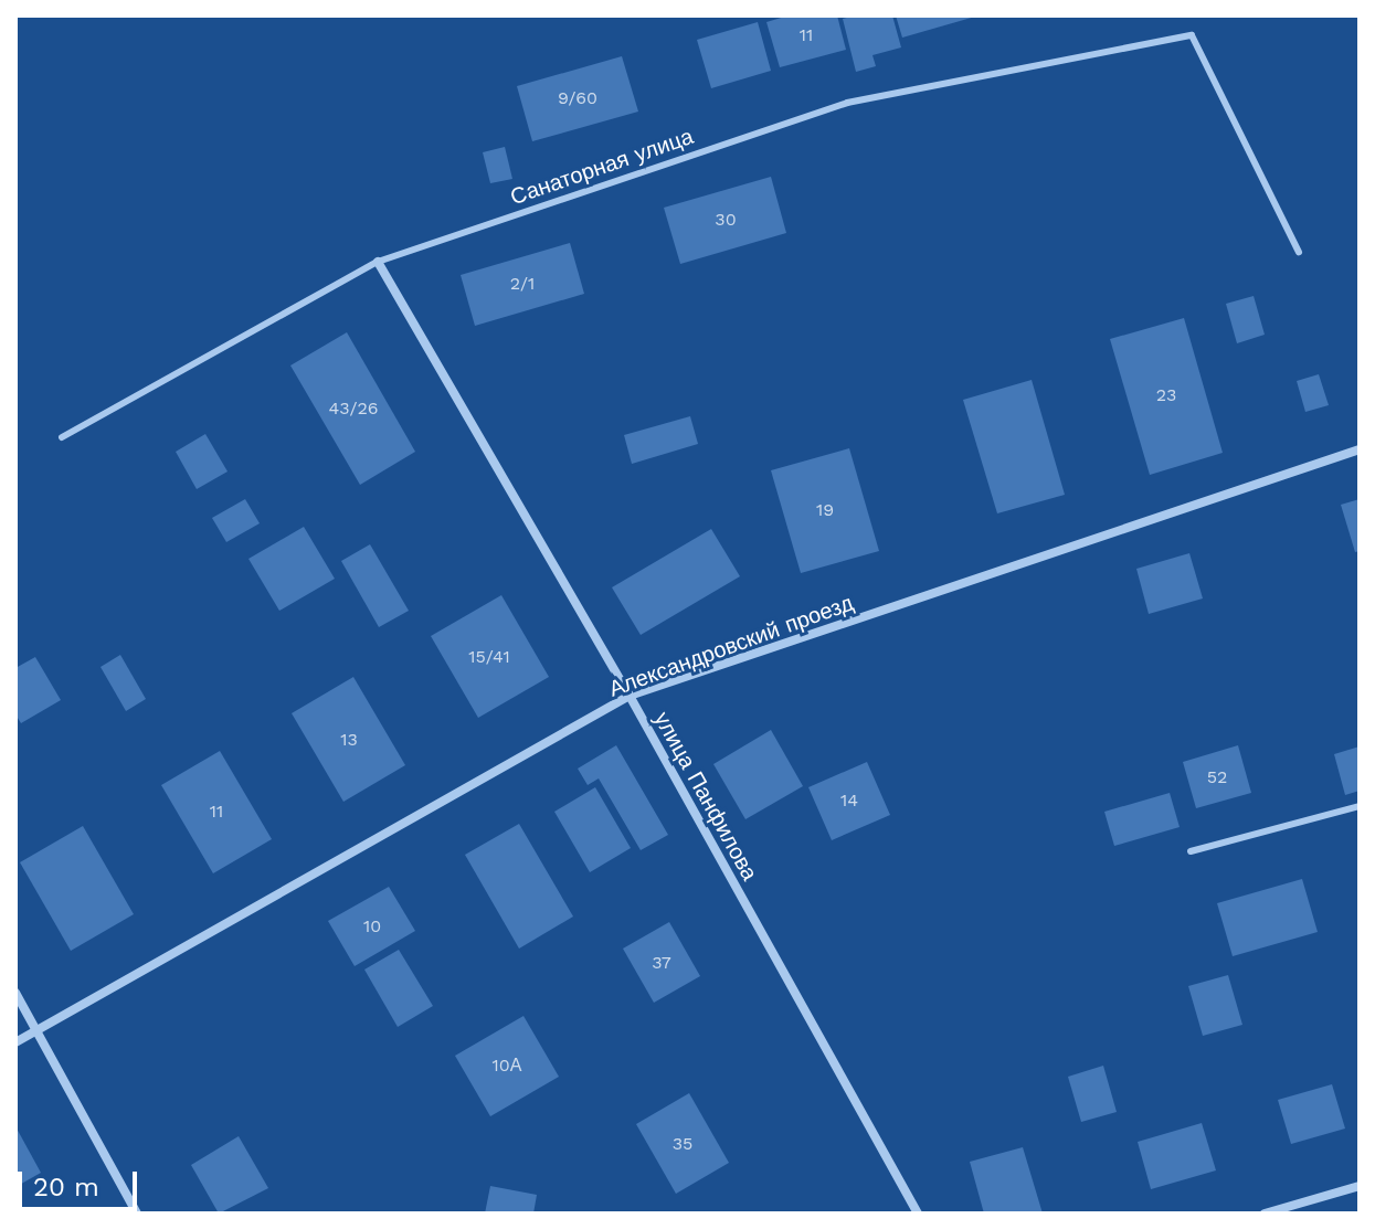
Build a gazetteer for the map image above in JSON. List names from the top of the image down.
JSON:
{
  "streets": {
    "street": ["Александровский проезд", "улица Панфилова"],
    "lane": ["Санаторная улица"]
  },
  "crossings": [
    ["Санаторная улица", "улица Панфилова"],
    ["Александровский проезд", "улица Панфилова"]
  ],
  "house_numbers": [
    "11",
    "9/60",
    "30",
    "2/1",
    "23",
    "43/26",
    "19",
    "15/41",
    "13",
    "52",
    "14",
    "11",
    "10",
    "37",
    "10А",
    "35"
  ],
  "scale_bar": "20 m"
}
